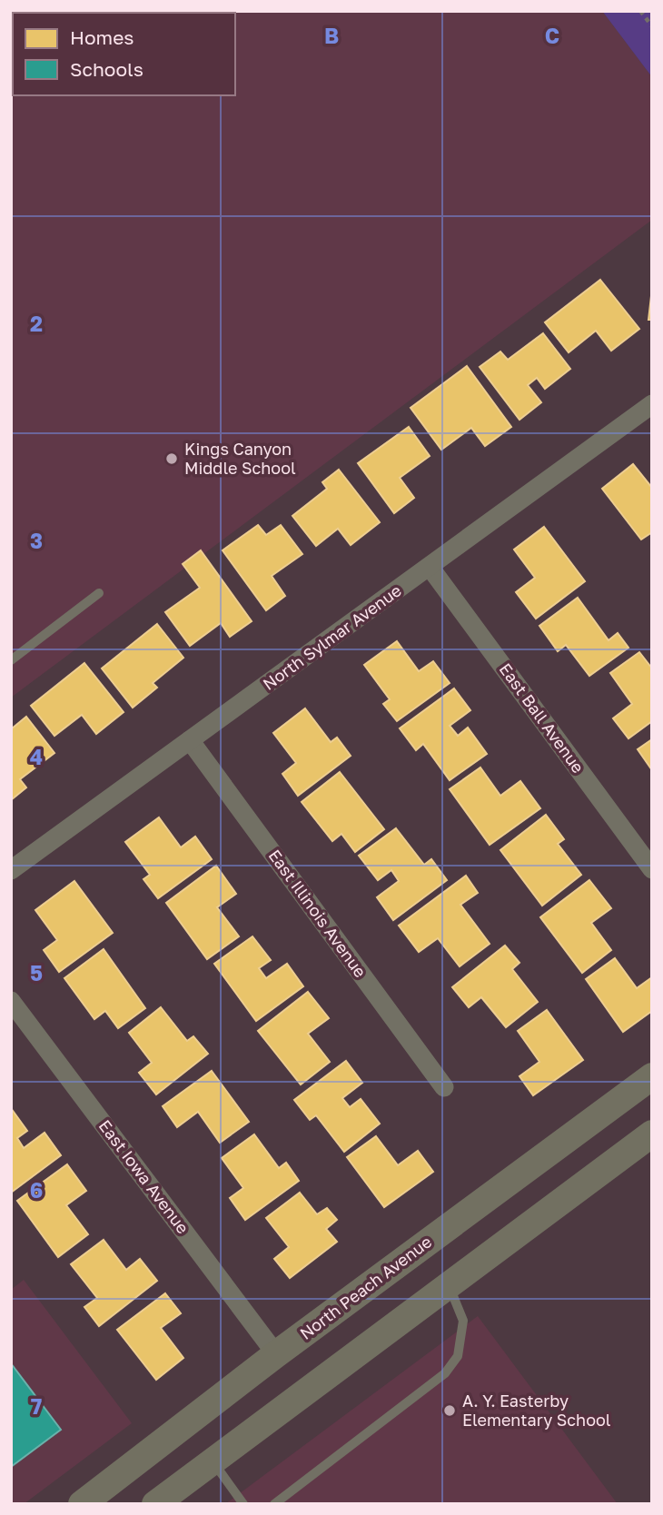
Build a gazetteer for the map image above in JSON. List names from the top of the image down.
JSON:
{
  "streets": {
    "main road": ["North Peach Avenue"],
    "street": [
      "North Sylmar Avenue",
      "East Ball Avenue",
      "East Illinois Avenue",
      "East Iowa Avenue"
    ]
  },
  "crossings": [
    ["North Sylmar Avenue", "East Ball Avenue"],
    ["North Sylmar Avenue", "East Illinois Avenue"],
    ["East Iowa Avenue", "North Peach Avenue"]
  ],
  "places": ["Kings Canyon Middle School", "A. Y. Easterby Elementary School"],
  "legend": ["Homes", "Schools"],
  "grid": {
    "columns": ["B", "C"],
    "rows": [
      "2",
      "3",
      "4",
      "5",
      "6",
      "7"
    ]
  }
}
